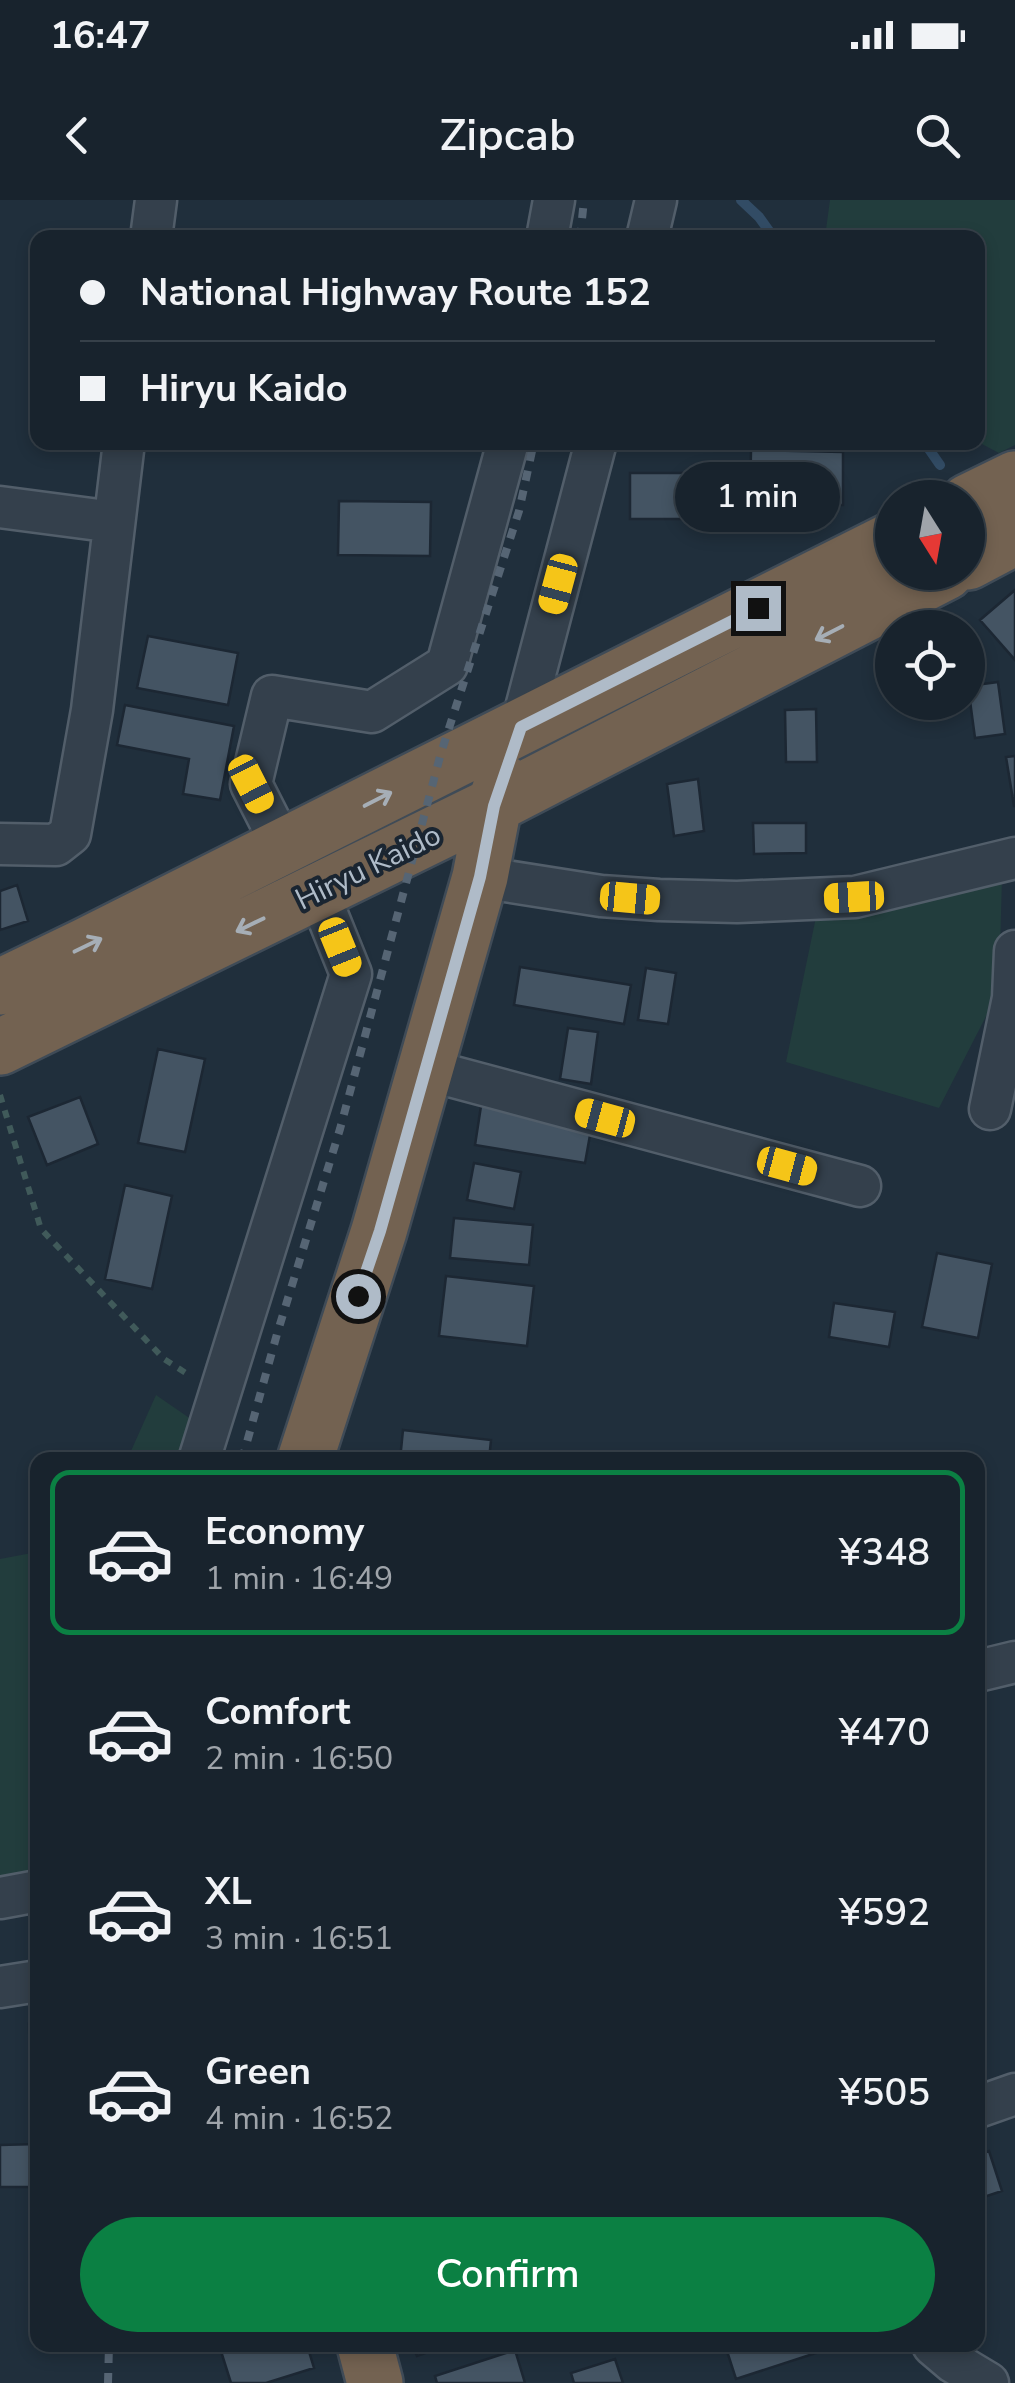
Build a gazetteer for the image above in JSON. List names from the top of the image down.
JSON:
{
  "streets": {
    "highway": ["Hiryu Kaido"]
  },
  "north": "bottom",
  "page": {
    "status": "16:47",
    "header": "Zipcab",
    "banner": ["National Highway Route 152", "Hiryu Kaido"],
    "bubble": "1 min",
    "list": [
      {
        "name": "Economy",
        "note": "1 min · 16:49",
        "value": "¥348"
      },
      {
        "name": "Comfort",
        "note": "2 min · 16:50",
        "value": "¥470"
      },
      {
        "name": "XL",
        "note": "3 min · 16:51",
        "value": "¥592"
      },
      {
        "name": "Green",
        "note": "4 min · 16:52",
        "value": "¥505"
      }
    ],
    "buttons": "Confirm"
  }
}
